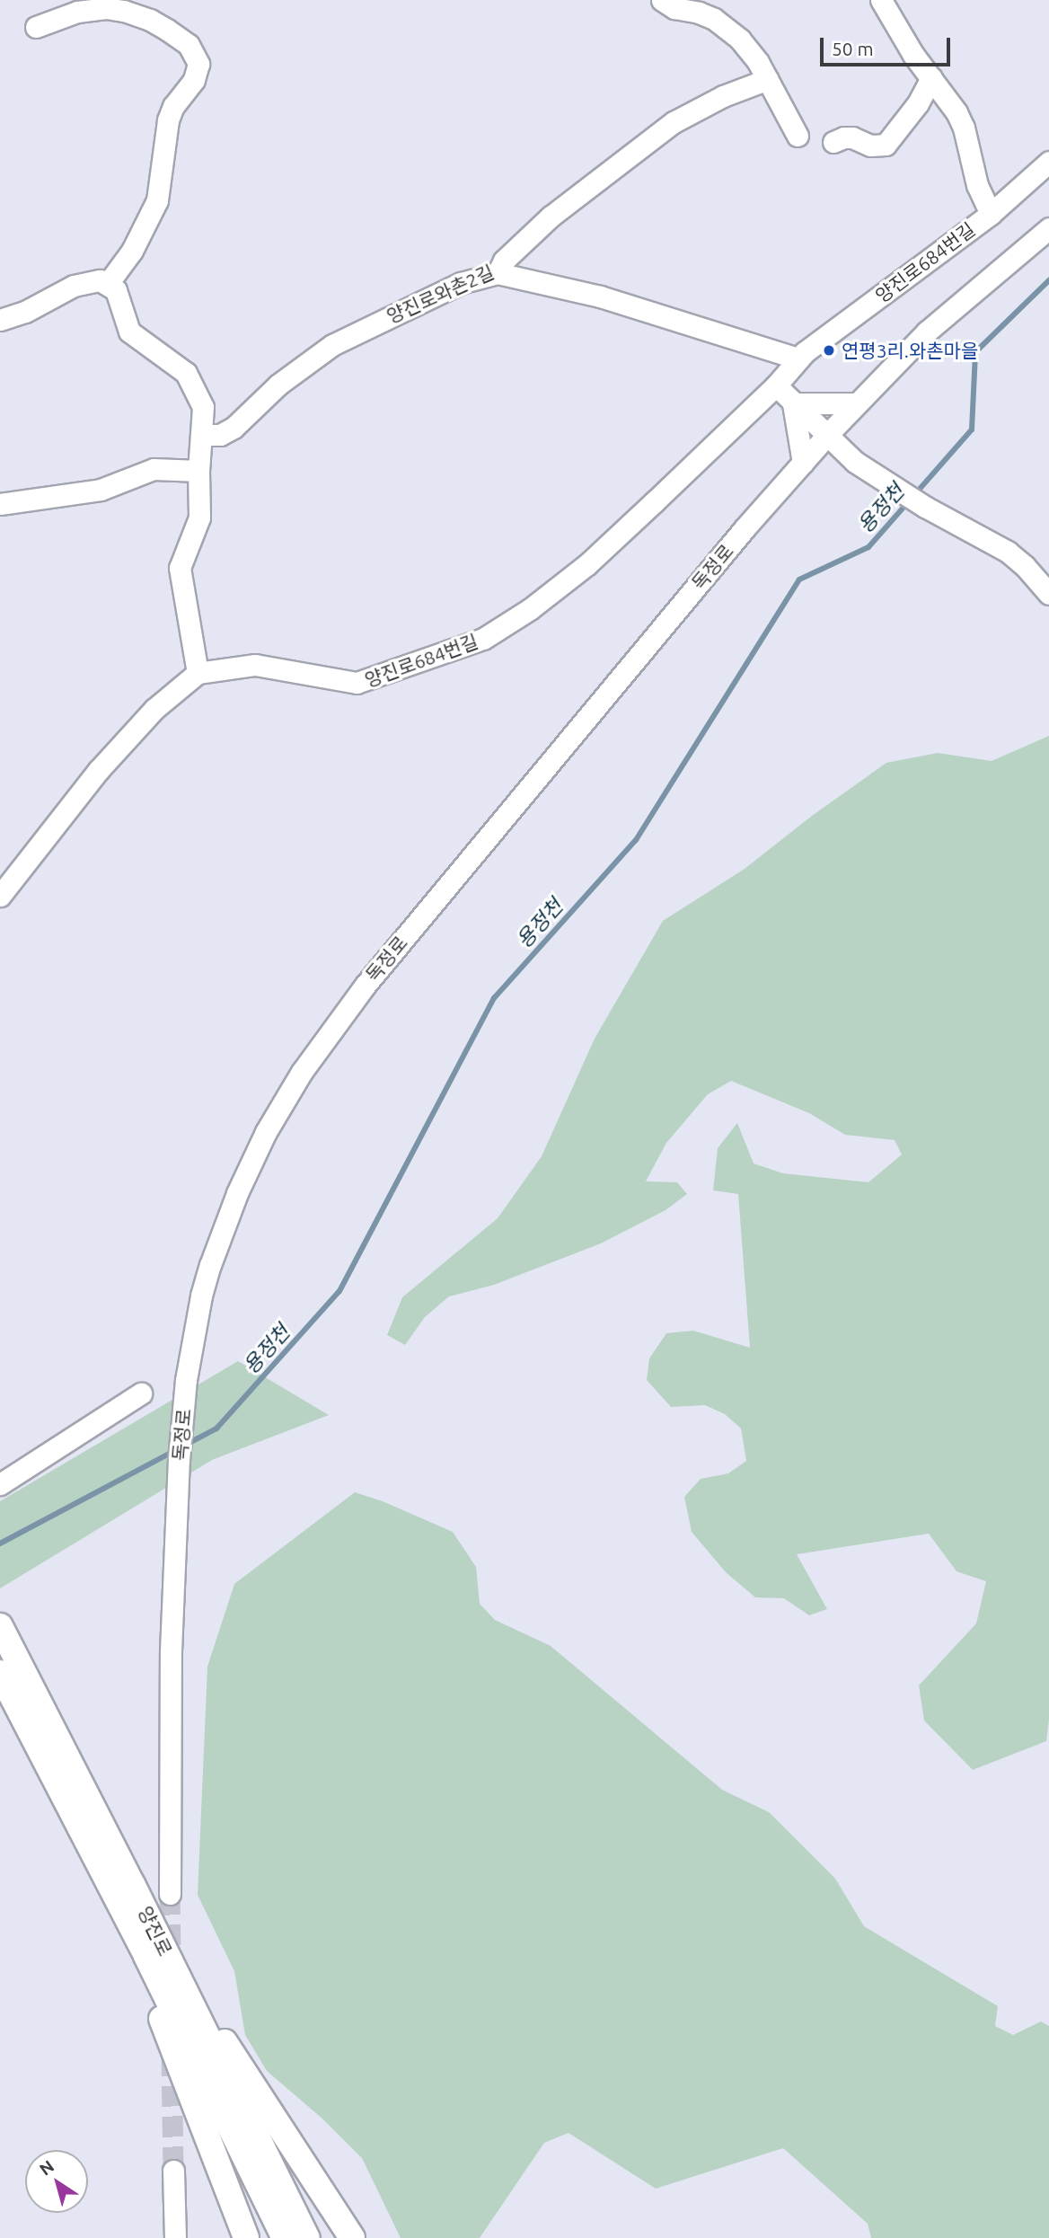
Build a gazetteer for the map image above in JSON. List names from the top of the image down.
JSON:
{
  "streets": {
    "main road": ["양진로"],
    "street": ["양진로684번길", "양진로와촌2길", "독정로"]
  },
  "water": ["용정천"],
  "places": ["연평3리.와촌마을"],
  "scale_bar": "50 m",
  "north": "top left"
}
